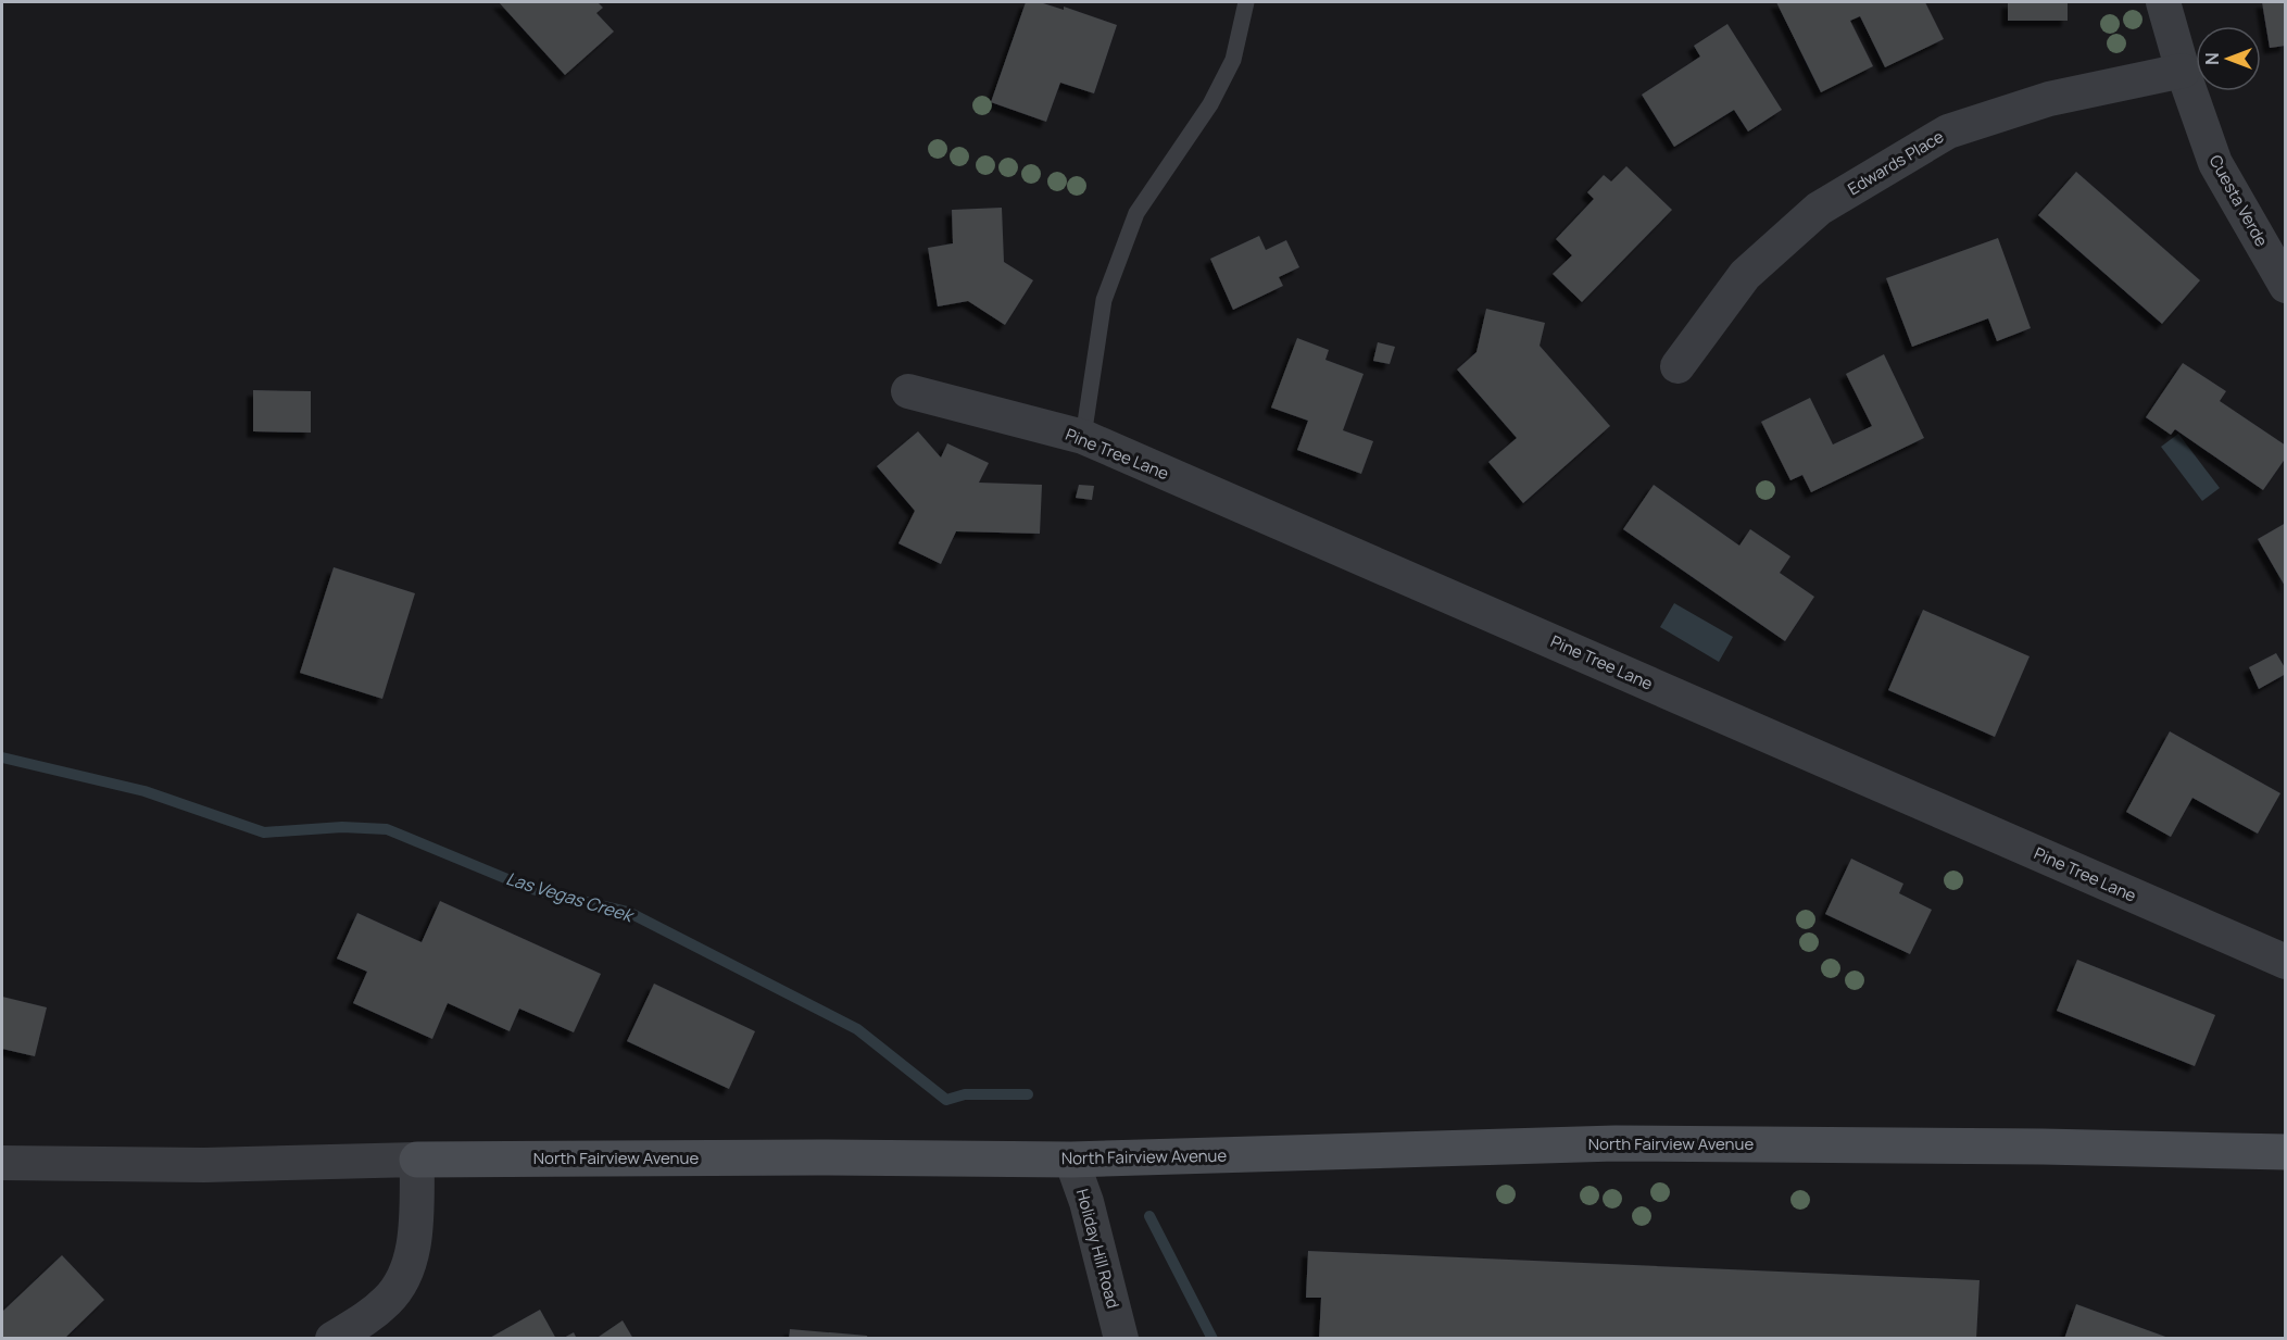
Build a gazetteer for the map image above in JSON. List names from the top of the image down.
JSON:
{
  "streets": {
    "street": [
      "Edwards Place",
      "Cuesta Verde",
      "Pine Tree Lane",
      "North Fairview Avenue",
      "Holiday Hill Road"
    ]
  },
  "crossings": [
    ["Edwards Place", "Cuesta Verde"],
    ["North Fairview Avenue", "Holiday Hill Road"]
  ],
  "water": ["Las Vegas Creek"],
  "north": "left"
}
